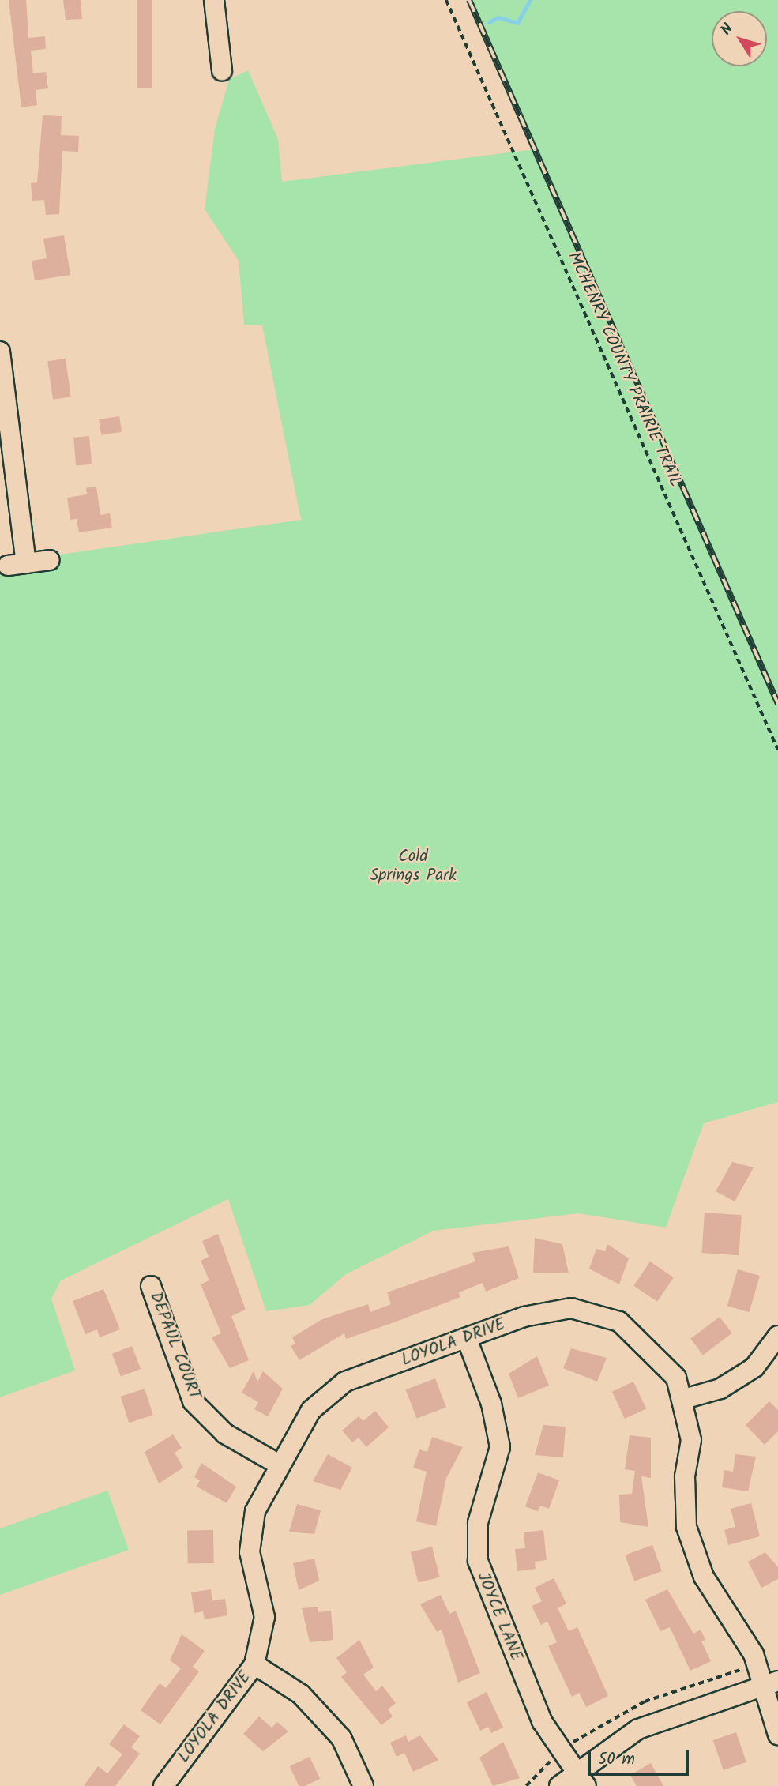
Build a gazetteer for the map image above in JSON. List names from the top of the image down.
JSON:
{
  "streets": {
    "street": ["LOYOLA DRIVE", "DEPAUL COURT", "JOYCE LANE"],
    "path": ["MCHENRY COUNTY PRAIRIE TRAIL"]
  },
  "crossings": [
    ["LOYOLA DRIVE", "DEPAUL COURT"],
    ["LOYOLA DRIVE", "JOYCE LANE"]
  ],
  "parks": ["Cold Springs Park"],
  "scale_bar": "50 m",
  "north": "top left"
}
